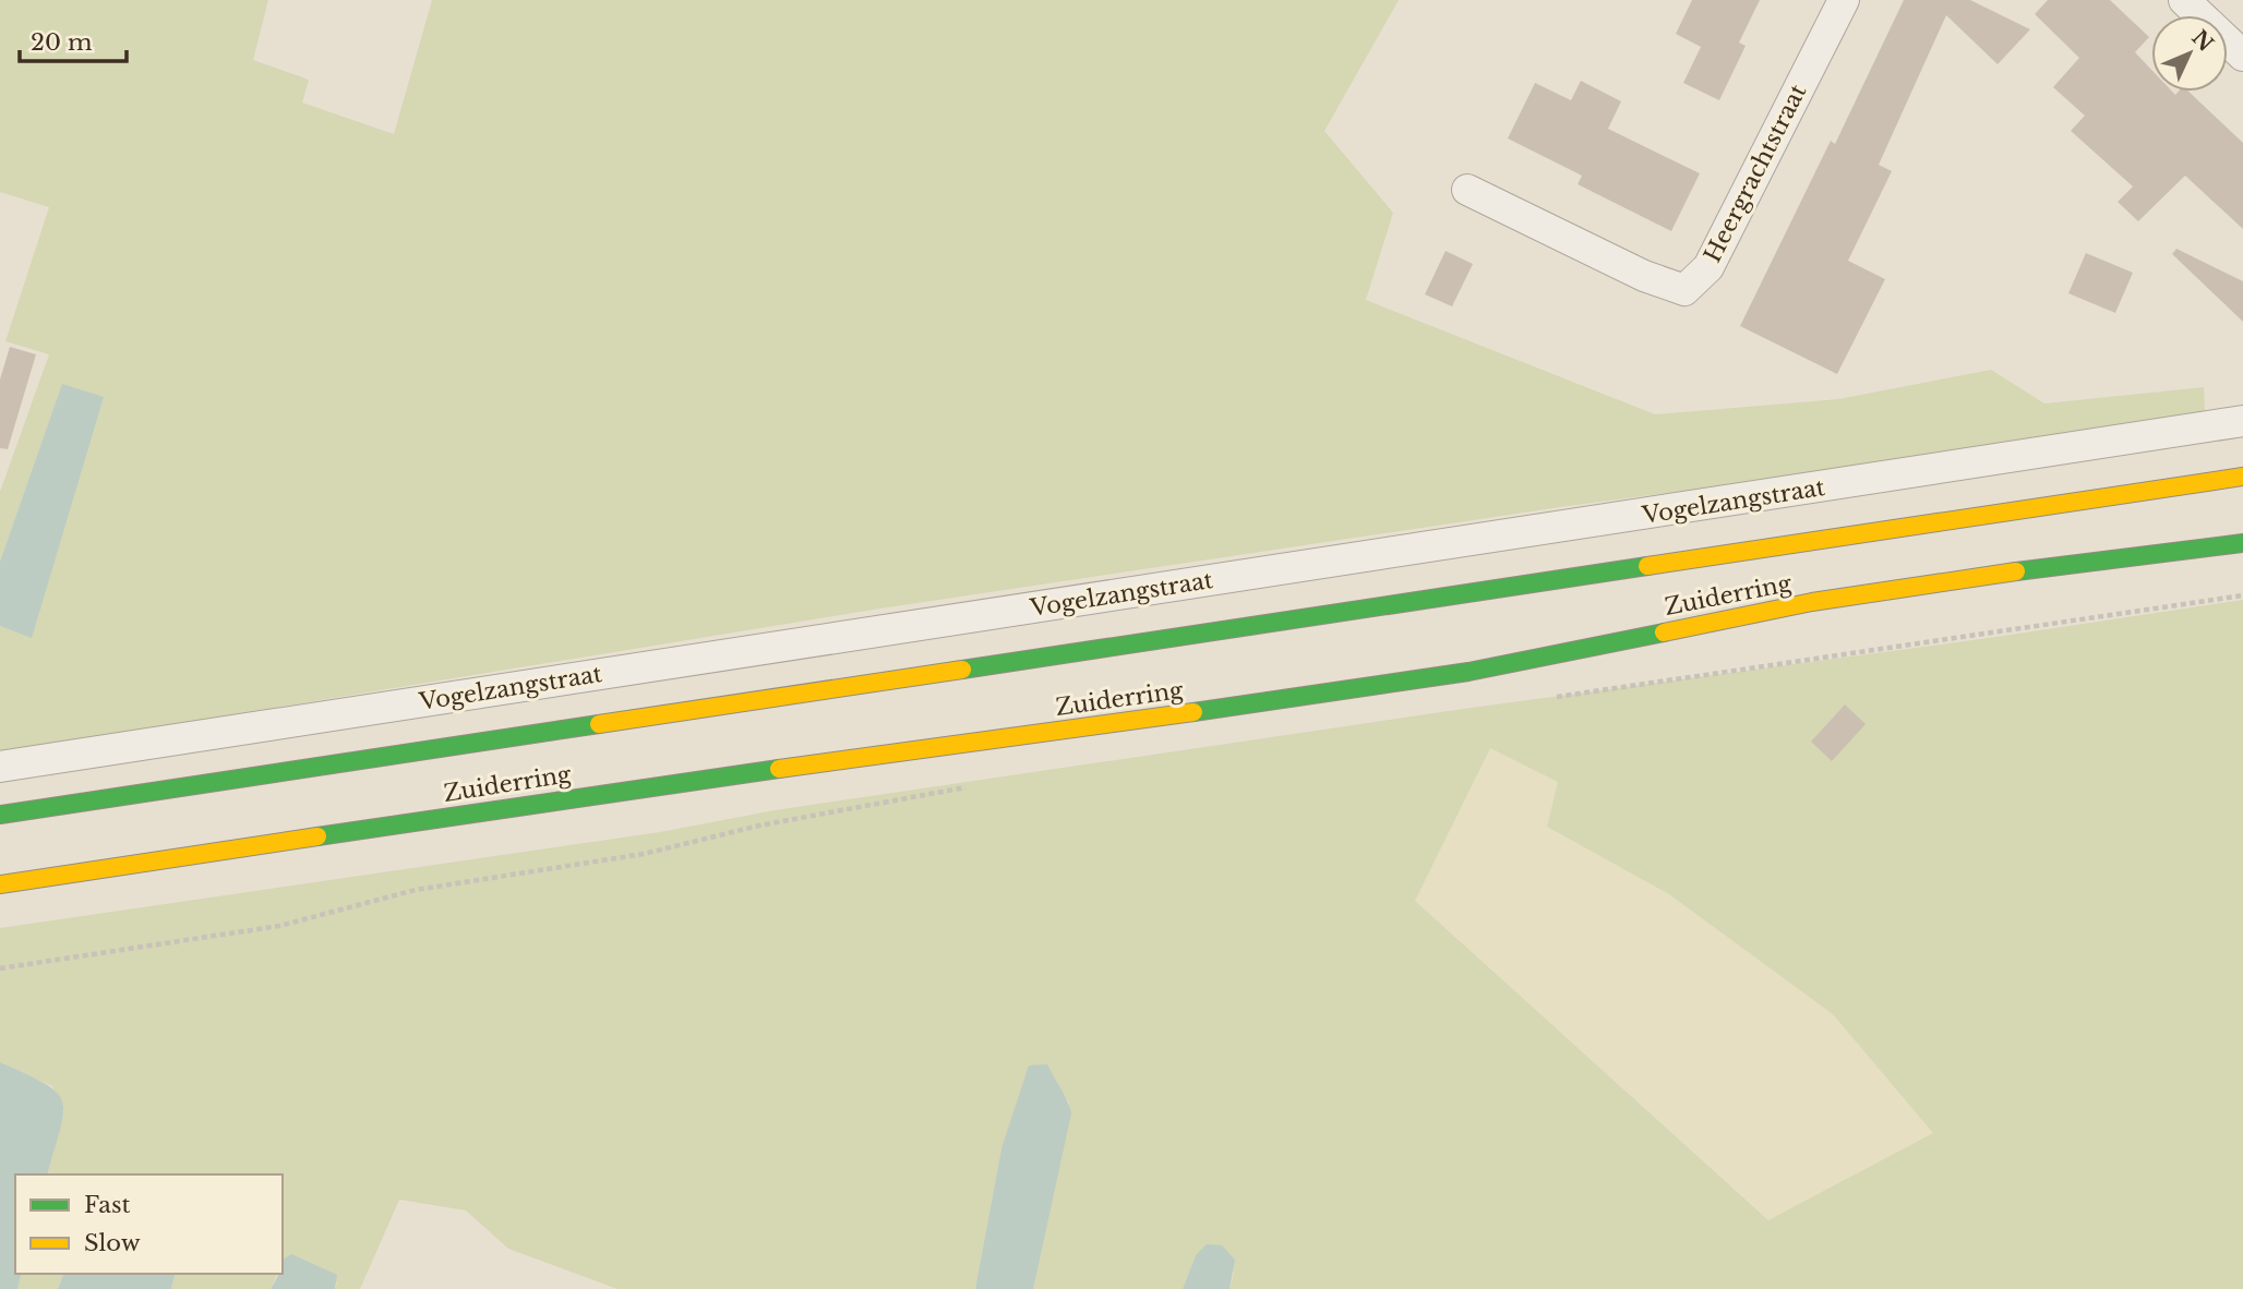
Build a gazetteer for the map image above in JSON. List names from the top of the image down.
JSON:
{
  "streets": {
    "highway": ["Zuiderring"],
    "street": ["Heergrachtstraat", "Vogelzangstraat"]
  },
  "legend": ["Fast", "Slow"],
  "scale_bar": "20 m",
  "north": "top right"
}
